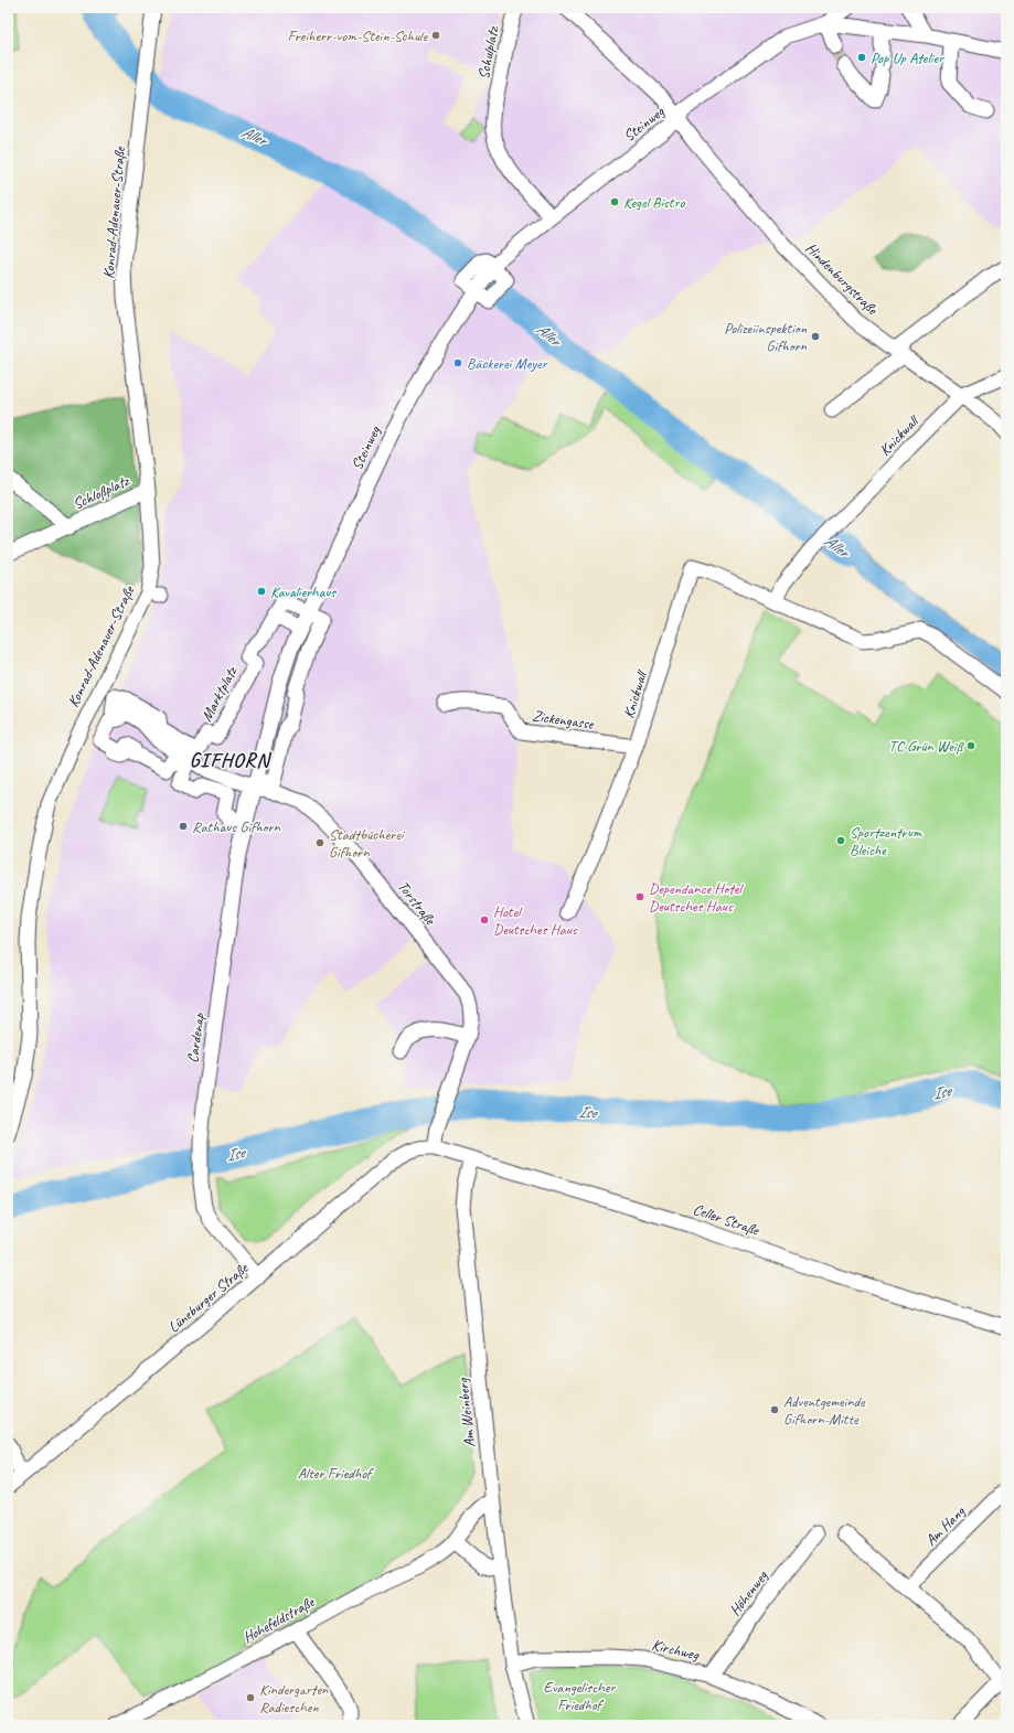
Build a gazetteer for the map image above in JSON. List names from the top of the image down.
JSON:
{
  "streets": {
    "street": [
      "Schulplatz",
      "Steinweg",
      "Konrad-Adenauer-Straße",
      "Hindenburgstraße",
      "Knickwall",
      "Schloßplatz",
      "Marktplatz",
      "Zickengasse",
      "Torstraße",
      "Cardenap",
      "Celler Straße",
      "Lüneburger Straße",
      "Am Weinberg",
      "Am Hang",
      "Höhenweg",
      "Hohefeldstraße",
      "Kirchweg"
    ]
  },
  "crossings": [
    ["Schulplatz", "Steinweg"],
    ["Steinweg", "Hindenburgstraße"],
    ["Steinweg", "Marktplatz"],
    ["Steinweg", "Torstraße"],
    ["Steinweg", "Cardenap"],
    ["Konrad-Adenauer-Straße", "Schloßplatz"],
    ["Hindenburgstraße", "Knickwall"],
    ["Knickwall", "Zickengasse"],
    ["Marktplatz", "Torstraße"],
    ["Marktplatz", "Cardenap"],
    ["Torstraße", "Cardenap"],
    ["Torstraße", "Celler Straße"],
    ["Torstraße", "Lüneburger Straße"],
    ["Cardenap", "Lüneburger Straße"],
    ["Celler Straße", "Lüneburger Straße"],
    ["Celler Straße", "Am Weinberg"],
    ["Am Weinberg", "Hohefeldstraße"],
    ["Am Weinberg", "Kirchweg"],
    ["Höhenweg", "Kirchweg"]
  ],
  "districts": ["GIFHORN"],
  "water": ["Aller", "Ise"],
  "parks": ["Alter Friedhof", "Evangelischer Friedhof"],
  "places": [
    "Freiherr-vom-Stein-Schule",
    "Pop Up Atelier",
    "Kegel Bistro",
    "Polizeiinspektion Gifhorn",
    "Bäckerei Meyer",
    "Kavalierhaus",
    "TC Grün Weiß",
    "Rathaus Gifhorn",
    "Sportzentrum Bleiche",
    "Stadtbücherei Gifhorn",
    "Dependance Hotel Deutsches Haus",
    "Hotel Deutsches Haus",
    "Adventgemeinde Gifhorn-Mitte",
    "Kindergarten Radieschen"
  ]
}
